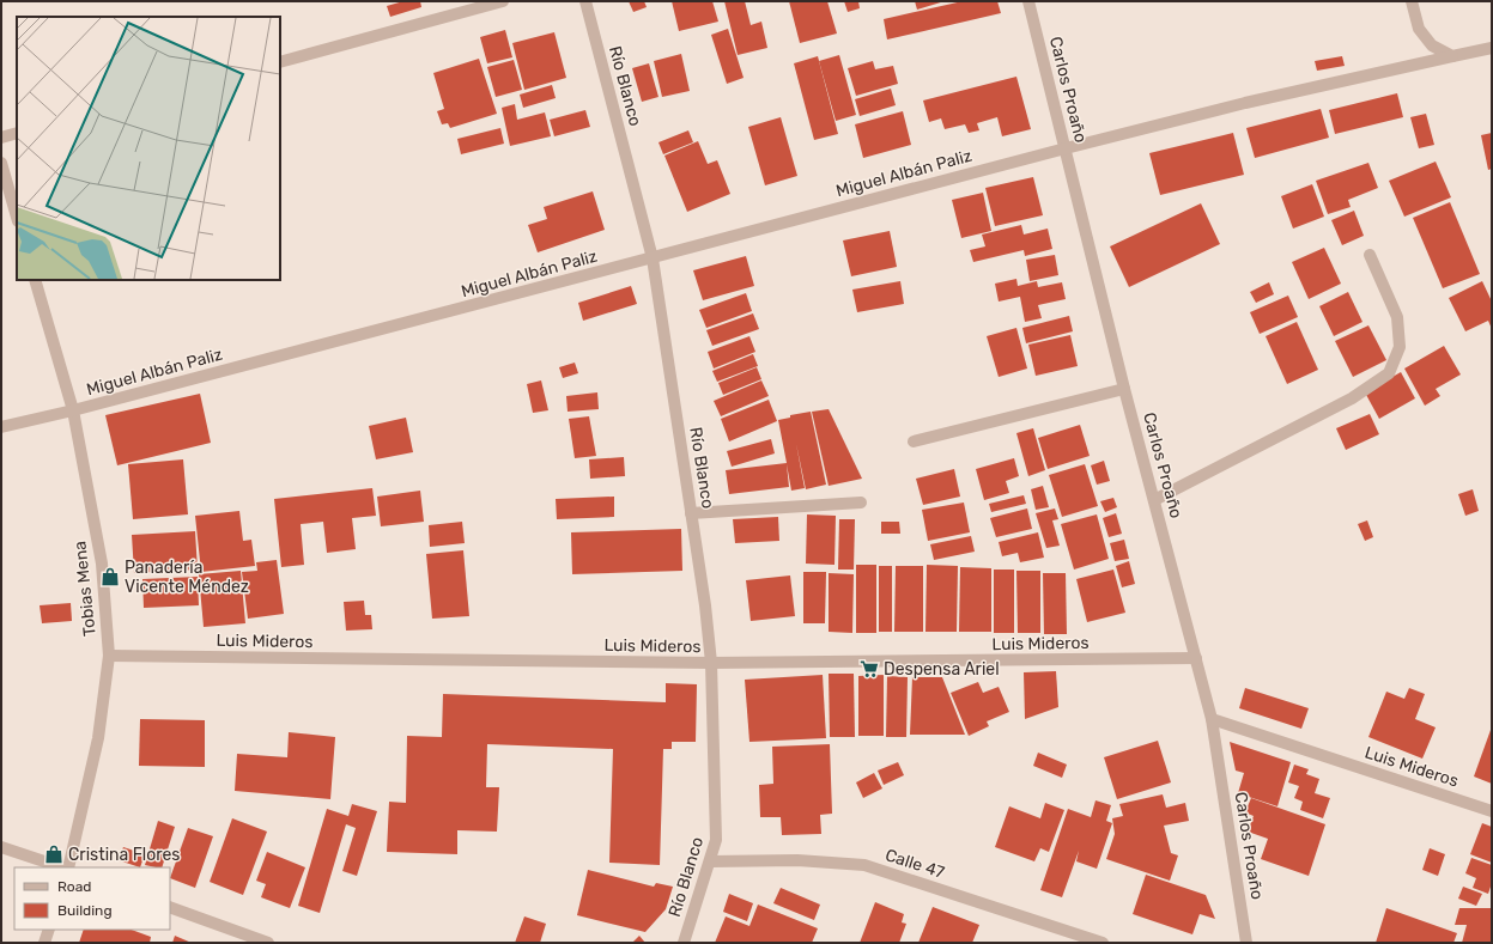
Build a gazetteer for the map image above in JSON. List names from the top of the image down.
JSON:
{
  "streets": {
    "street": [
      "Río Blanco",
      "Carlos Proaño",
      "Miguel Albán Paliz",
      "Tobias Mena",
      "Luis Mideros",
      "Calle 47"
    ]
  },
  "crossings": [
    ["Río Blanco", "Miguel Albán Paliz"],
    ["Río Blanco", "Luis Mideros"],
    ["Río Blanco", "Calle 47"],
    ["Carlos Proaño", "Miguel Albán Paliz"],
    ["Carlos Proaño", "Luis Mideros"],
    ["Miguel Albán Paliz", "Tobias Mena"],
    ["Tobias Mena", "Luis Mideros"]
  ],
  "places": {
    "shop": ["Panadería Vicente Méndez", "Cristina Flores"],
    "supermarket": ["Despensa Ariel"]
  },
  "legend": ["Road", "Building"]
}
